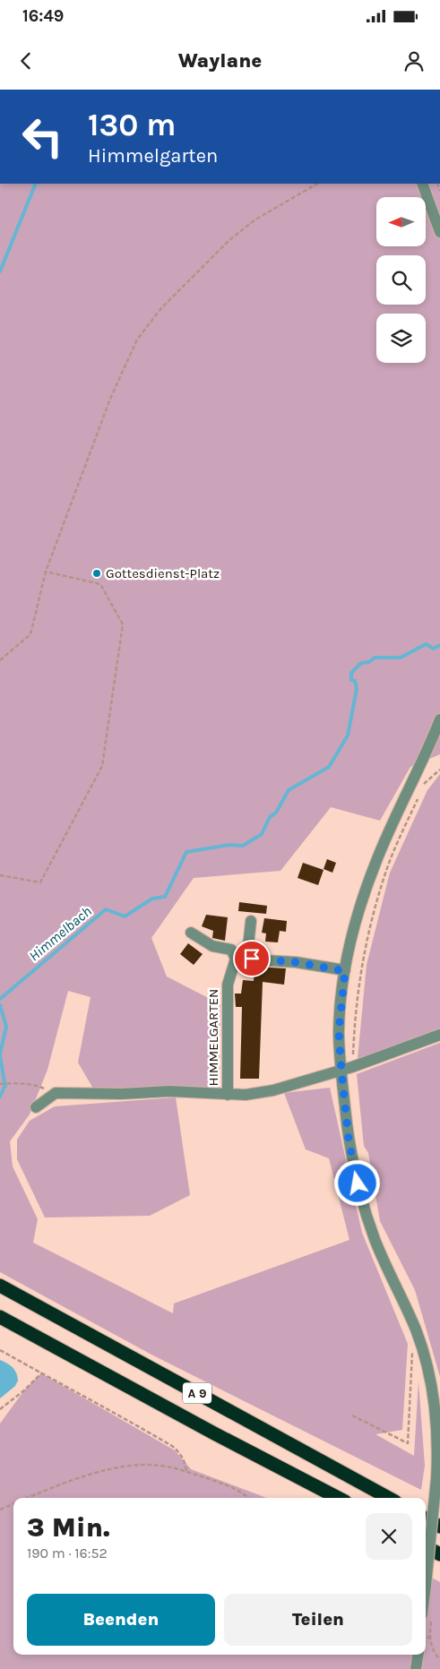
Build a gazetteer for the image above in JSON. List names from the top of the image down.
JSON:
{
  "streets": {
    "highway": ["A 9"],
    "street": ["HIMMELGARTEN"]
  },
  "water": ["Himmelbach"],
  "places": ["Gottesdienst-Platz"],
  "north": "left",
  "page": {
    "status": "16:49",
    "header": "Waylane",
    "turn": ["130 m", "Himmelgarten"],
    "heading": ["3 Min.", "190 m · 16:52"],
    "buttons": ["Beenden", "Teilen"]
  }
}
